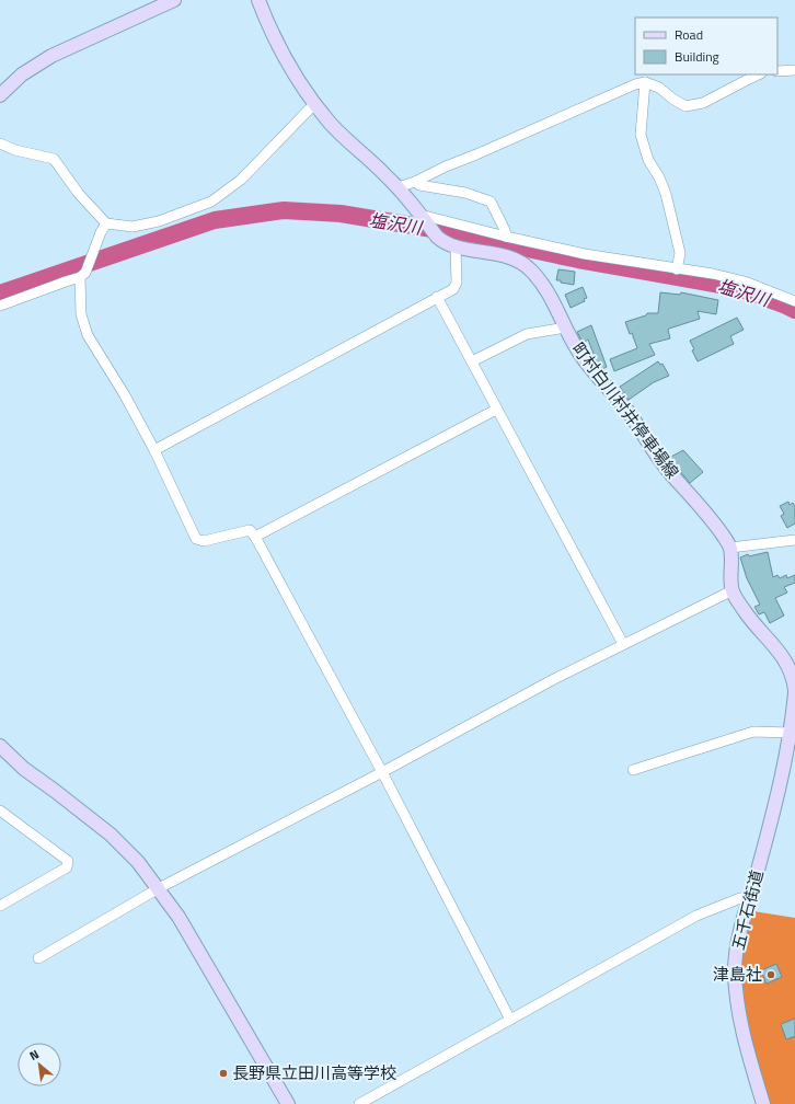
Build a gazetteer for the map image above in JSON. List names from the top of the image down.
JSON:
{
  "streets": {
    "main road": ["町村白川村井停車場線", "五千石街道"]
  },
  "water": ["塩沢川"],
  "places": ["津島社", "長野県立田川高等学校"],
  "legend": ["Road", "Building"],
  "north": "top left"
}
